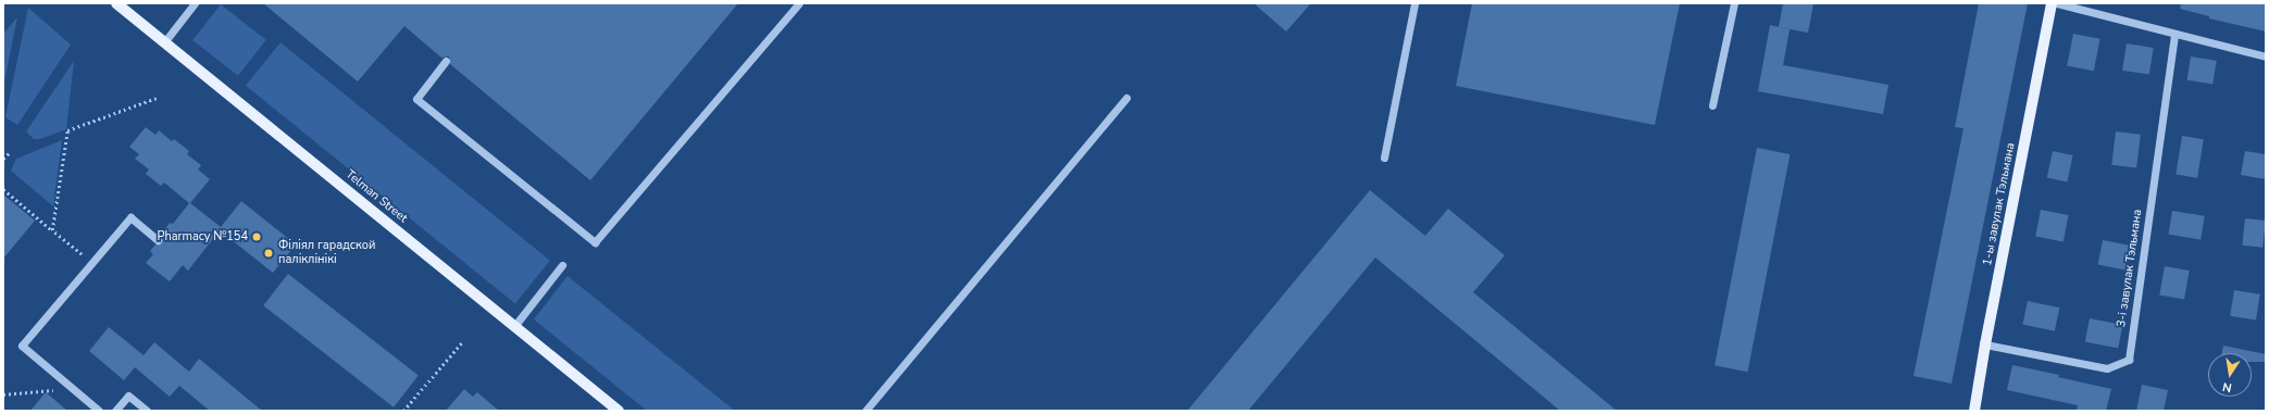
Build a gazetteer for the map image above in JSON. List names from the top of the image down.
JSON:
{
  "streets": {
    "main road": ["Telman Street", "1-ы завулак Тэльмана"],
    "street": ["3-і завулак Тэльмана"]
  },
  "crossings": [
    ["1-ы завулак Тэльмана", "3-і завулак Тэльмана"]
  ],
  "places": ["Pharmacy №154", "Філіял гарадской паліклінікі"],
  "north": "bottom"
}
